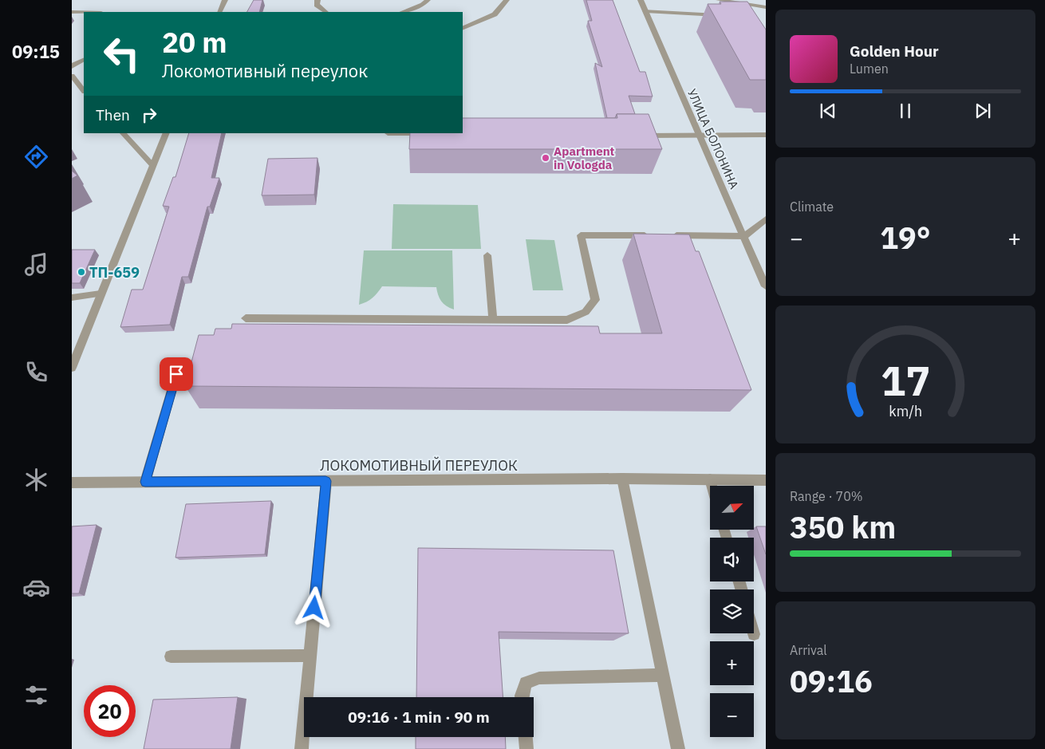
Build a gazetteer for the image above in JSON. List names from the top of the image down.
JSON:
{
  "streets": {
    "street": ["УЛИЦА БОЛОНИНА", "ЛОКОМОТИВНЫЙ ПЕРЕУЛОК"]
  },
  "places": ["Apartment in Vologda", "ТП-659"],
  "north": "top right",
  "page": {
    "tabs": "09:15",
    "turn": ["20 m", "Локомотивный переулок"],
    "song": ["Golden Hour", "Lumen"],
    "then": "Then",
    "tile": [
      "Climate",
      ["Range · 70%", "350 km"],
      ["Arrival", "09:16"]
    ],
    "heat": ["−", "19°", "+"],
    "map_buttons": ["+", "−"],
    "limit": "20",
    "trip": "09:16 · 1 min · 90 m",
    "gauge": ["17", "km/h"]
  }
}
